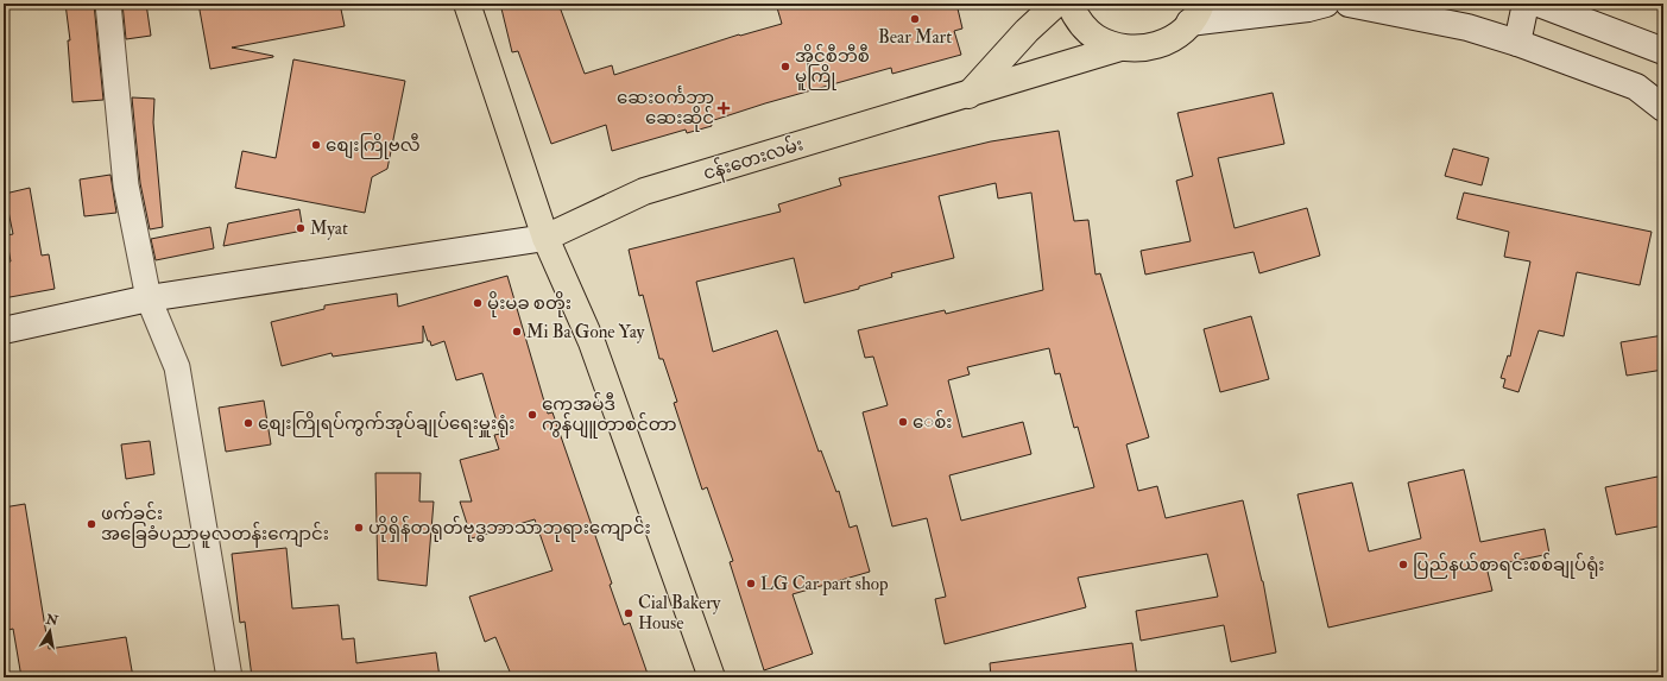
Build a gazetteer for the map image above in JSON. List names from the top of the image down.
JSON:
{
  "streets": {
    "main road": ["ငန်းတေးလမ်း"]
  },
  "places": {
    "other": [
      "Bear Mart",
      "အိုင်စီဘီစီ မူကြို",
      "စျေးကြိုဗလီ",
      "Myat",
      "မိုးမခ စတိုး",
      "Mi Ba Gone Yay",
      "ကေအမ်ဒီ ကွန်ပျူတာစင်တာ",
      "ေစ်း",
      "စျေးကြိုရပ်ကွက်အုပ်ချုပ်ရေးမှူးရုံး",
      "ဖက်ခင်း အခြေခံပညာမူလတန်းကျောင်း",
      "ဟိုရှိန်တရုတ်ဗုဒ္ဓဘာသာဘုရားကျောင်း",
      "ပြည်နယ်စာရင်းစစ်ချုပ်ရုံး",
      "LG Car part shop",
      "Cial Bakery House"
    ],
    "health": ["ဆေးဝင်္ကဘာ ဆေးဆိုင်"]
  },
  "north": "top"
}
